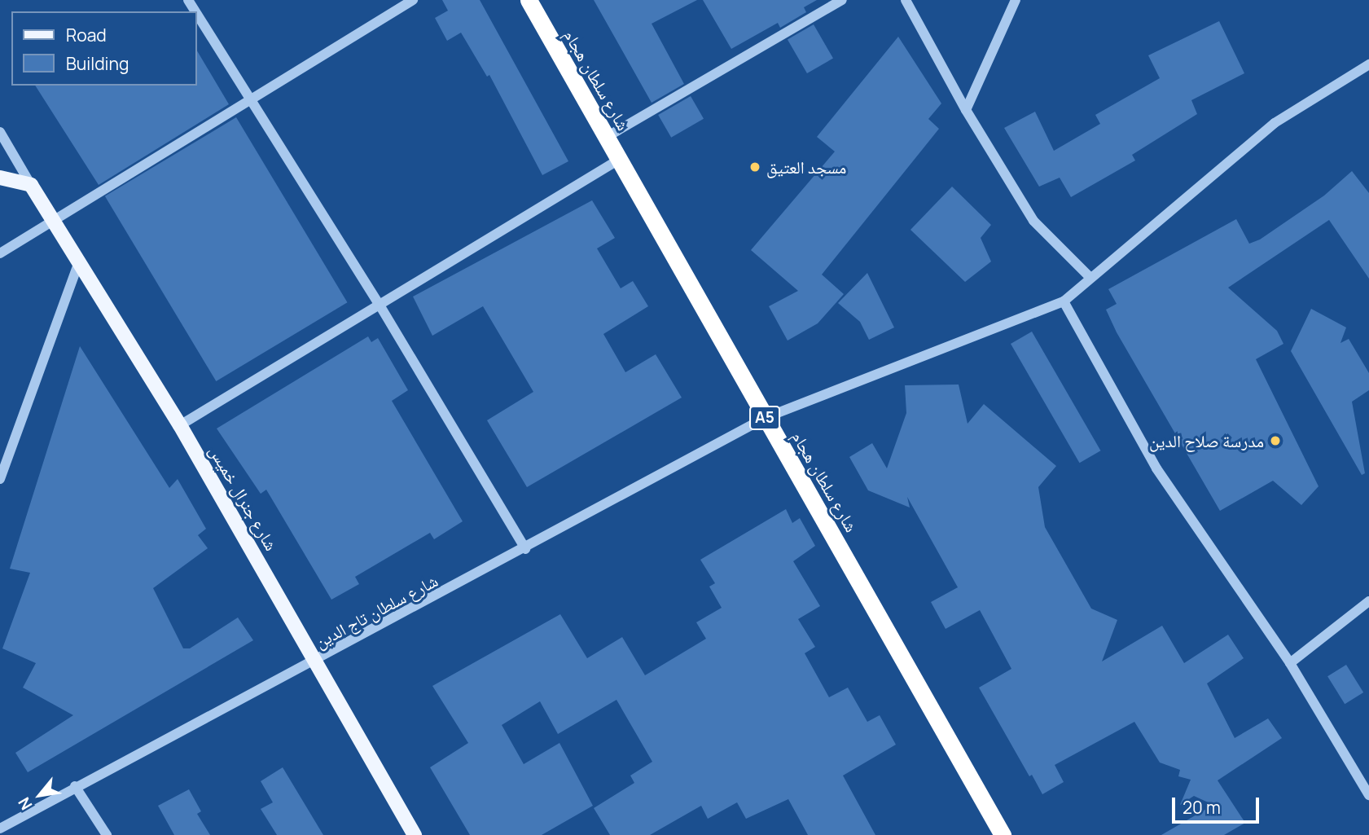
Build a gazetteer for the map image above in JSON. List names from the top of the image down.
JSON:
{
  "streets": {
    "highway": ["شارع سلطان هجام", "A5"],
    "main road": ["شارع جنرال خميس"],
    "street": ["شارع سلطان تاج الدين"]
  },
  "crossings": [
    ["شارع سلطان هجام", "شارع سلطان تاج الدين"],
    ["شارع جنرال خميس", "شارع سلطان تاج الدين"]
  ],
  "places": ["مسجد العتيق", "مدرسة صلاح الدين"],
  "legend": ["Road", "Building"],
  "scale_bar": "20 m",
  "north": "bottom left"
}
